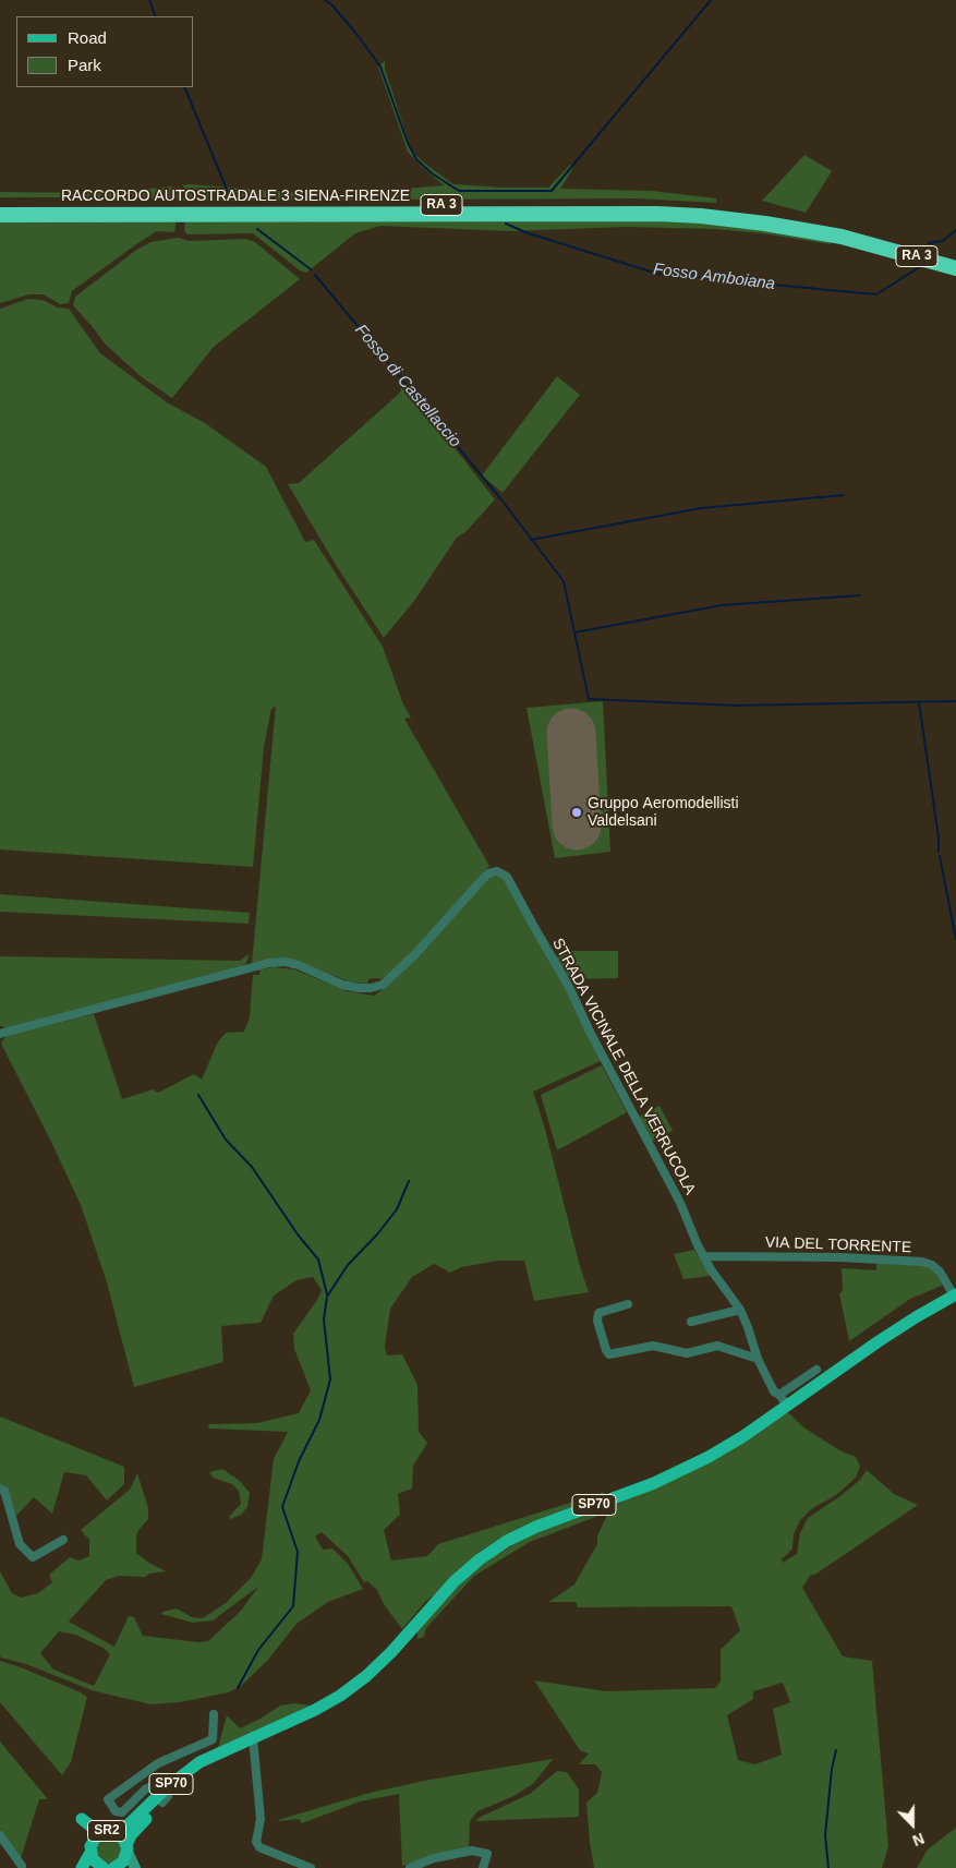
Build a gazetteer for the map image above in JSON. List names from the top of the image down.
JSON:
{
  "streets": {
    "highway": ["RACCORDO AUTOSTRADALE 3 SIENA-FIRENZE", "RA 3"],
    "main road": ["SP70", "SR2"],
    "street": ["STRADA VICINALE DELLA VERRUCOLA", "VIA DEL TORRENTE"]
  },
  "crossings": [
    ["STRADA VICINALE DELLA VERRUCOLA", "VIA DEL TORRENTE"],
    ["STRADA VICINALE DELLA VERRUCOLA", "SP70"],
    ["VIA DEL TORRENTE", "SP70"],
    ["SP70", "SR2"]
  ],
  "water": ["Fosso Amboiana", "Fosso di Castellaccio"],
  "places": ["Gruppo Aeromodellisti Valdelsani"],
  "legend": ["Road", "Park"],
  "north": "bottom"
}
